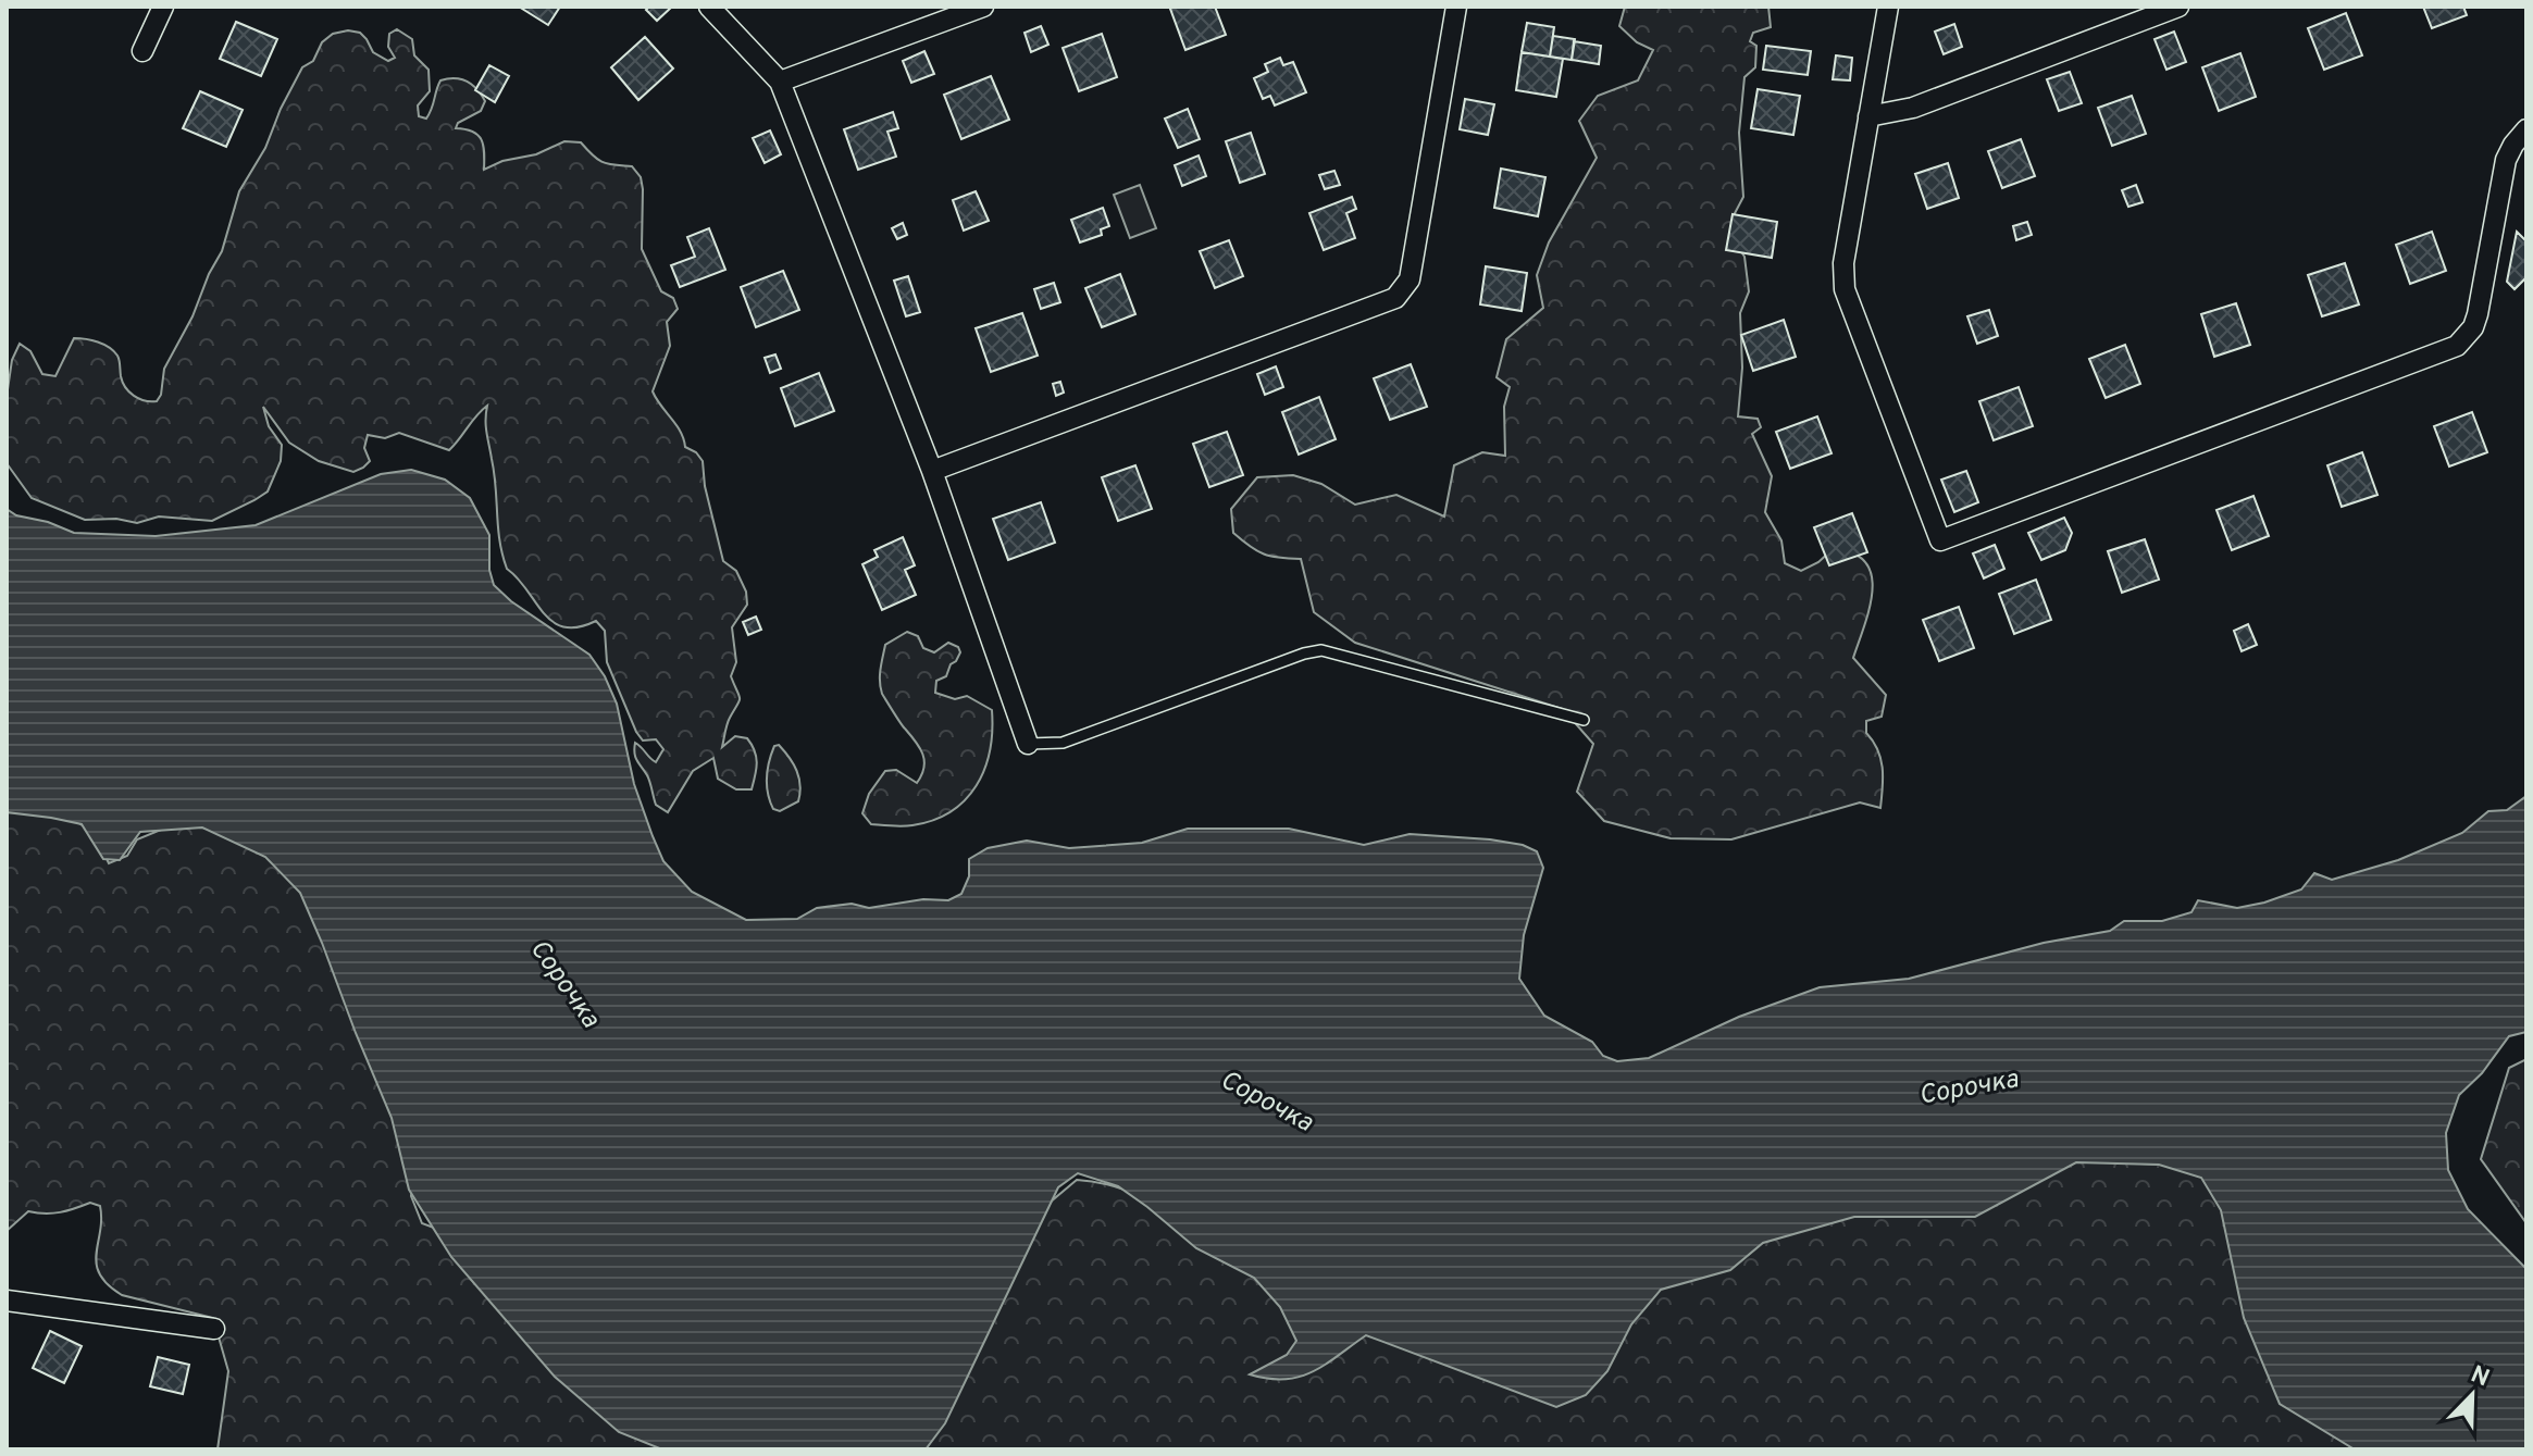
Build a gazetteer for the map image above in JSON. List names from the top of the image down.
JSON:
{
  "water": ["Сорочка"],
  "north": "top right"
}
